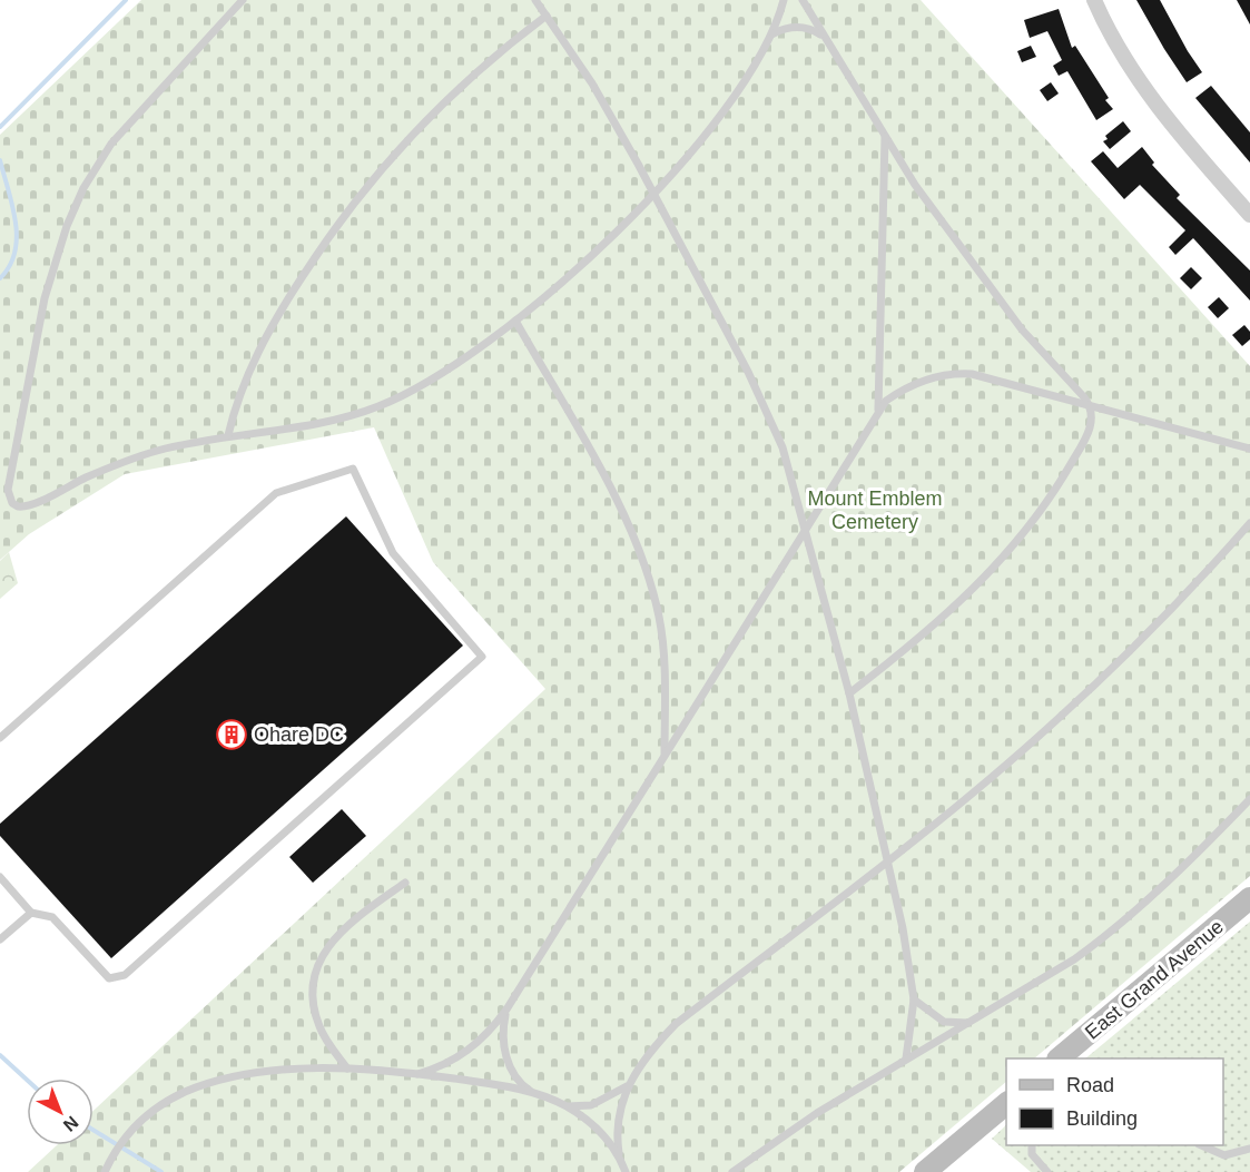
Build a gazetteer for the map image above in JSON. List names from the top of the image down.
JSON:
{
  "streets": {
    "main road": ["East Grand Avenue"]
  },
  "parks": ["Mount Emblem Cemetery"],
  "places": {
    "building": ["Ohare DC"]
  },
  "legend": ["Road", "Building"],
  "north": "bottom right"
}
